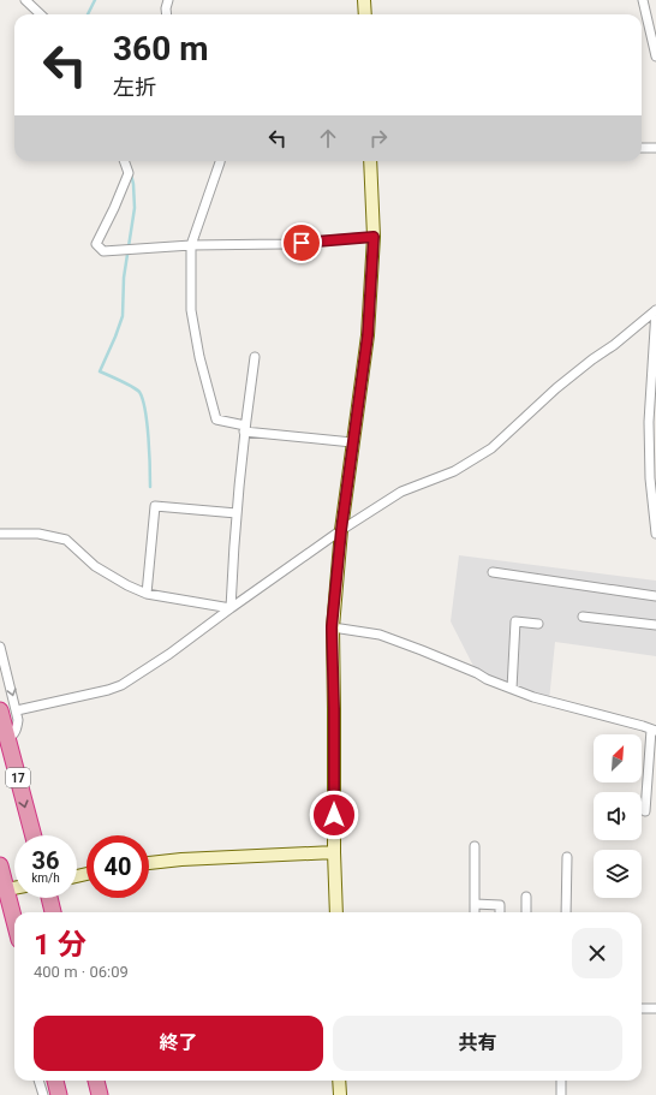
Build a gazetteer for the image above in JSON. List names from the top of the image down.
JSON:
{
  "streets": {
    "highway": ["17"]
  },
  "north": "top right",
  "page": {
    "turn": ["360 m", "左折"],
    "speed": "36 km/h",
    "limit": "40",
    "heading": ["1 分", "400 m · 06:09"],
    "buttons": ["終了", "共有"]
  }
}
